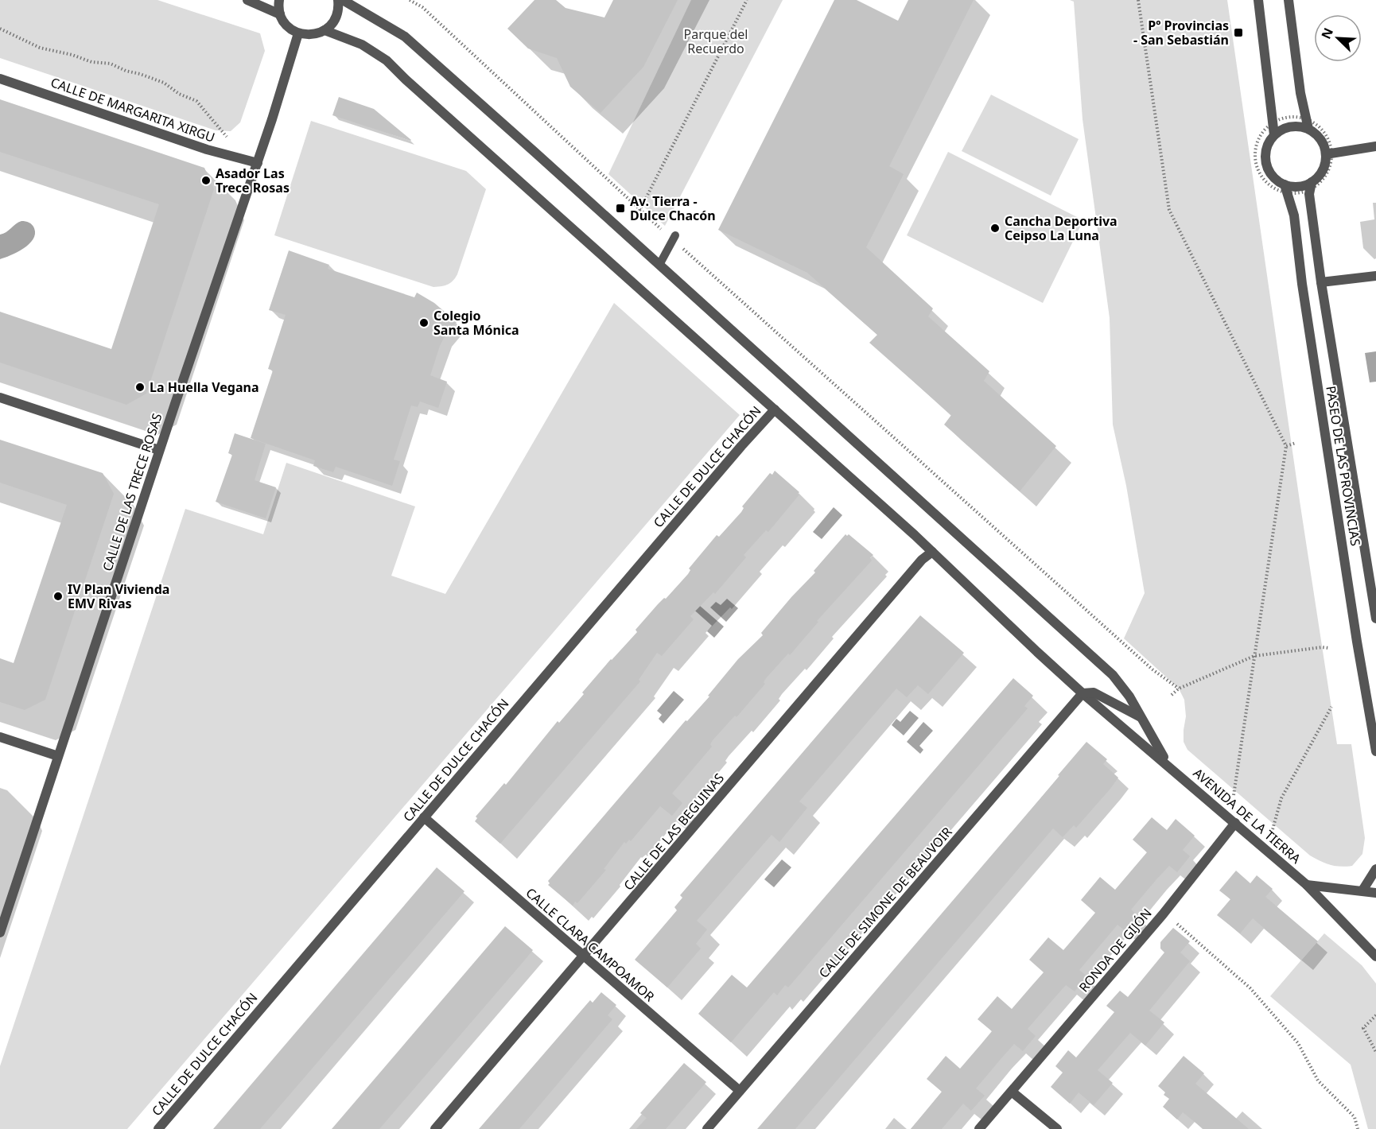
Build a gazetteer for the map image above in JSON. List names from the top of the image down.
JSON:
{
  "streets": {
    "street": [
      "CALLE DE MARGARITA XIRGU",
      "PASEO DE LAS PROVINCIAS",
      "CALLE DE DULCE CHACÓN",
      "CALLE DE LAS TRECE ROSAS",
      "AVENIDA DE LA TIERRA",
      "CALLE DE LAS BEGUINAS",
      "CALLE DE SIMONE DE BEAUVOIR",
      "CALLE CLARA CAMPOAMOR",
      "RONDA DE GIJÓN"
    ]
  },
  "crossings": [
    ["CALLE DE MARGARITA XIRGU", "CALLE DE LAS TRECE ROSAS"],
    ["CALLE DE DULCE CHACÓN", "AVENIDA DE LA TIERRA"],
    ["CALLE DE DULCE CHACÓN", "CALLE CLARA CAMPOAMOR"],
    ["AVENIDA DE LA TIERRA", "CALLE DE LAS BEGUINAS"],
    ["AVENIDA DE LA TIERRA", "CALLE DE SIMONE DE BEAUVOIR"],
    ["AVENIDA DE LA TIERRA", "RONDA DE GIJÓN"],
    ["CALLE DE LAS BEGUINAS", "CALLE CLARA CAMPOAMOR"],
    ["CALLE DE SIMONE DE BEAUVOIR", "CALLE CLARA CAMPOAMOR"]
  ],
  "parks": ["Parque del Recuerdo"],
  "places": {
    "transit": ["Pº Provincias - San Sebastián", "Av. Tierra - Dulce Chacón"],
    "other": [
      "Asador Las Trece Rosas",
      "Cancha Deportiva Ceipso La Luna",
      "Colegio Santa Mónica",
      "La Huella Vegana",
      "IV Plan Vivienda EMV Rivas"
    ]
  },
  "north": "top left"
}
